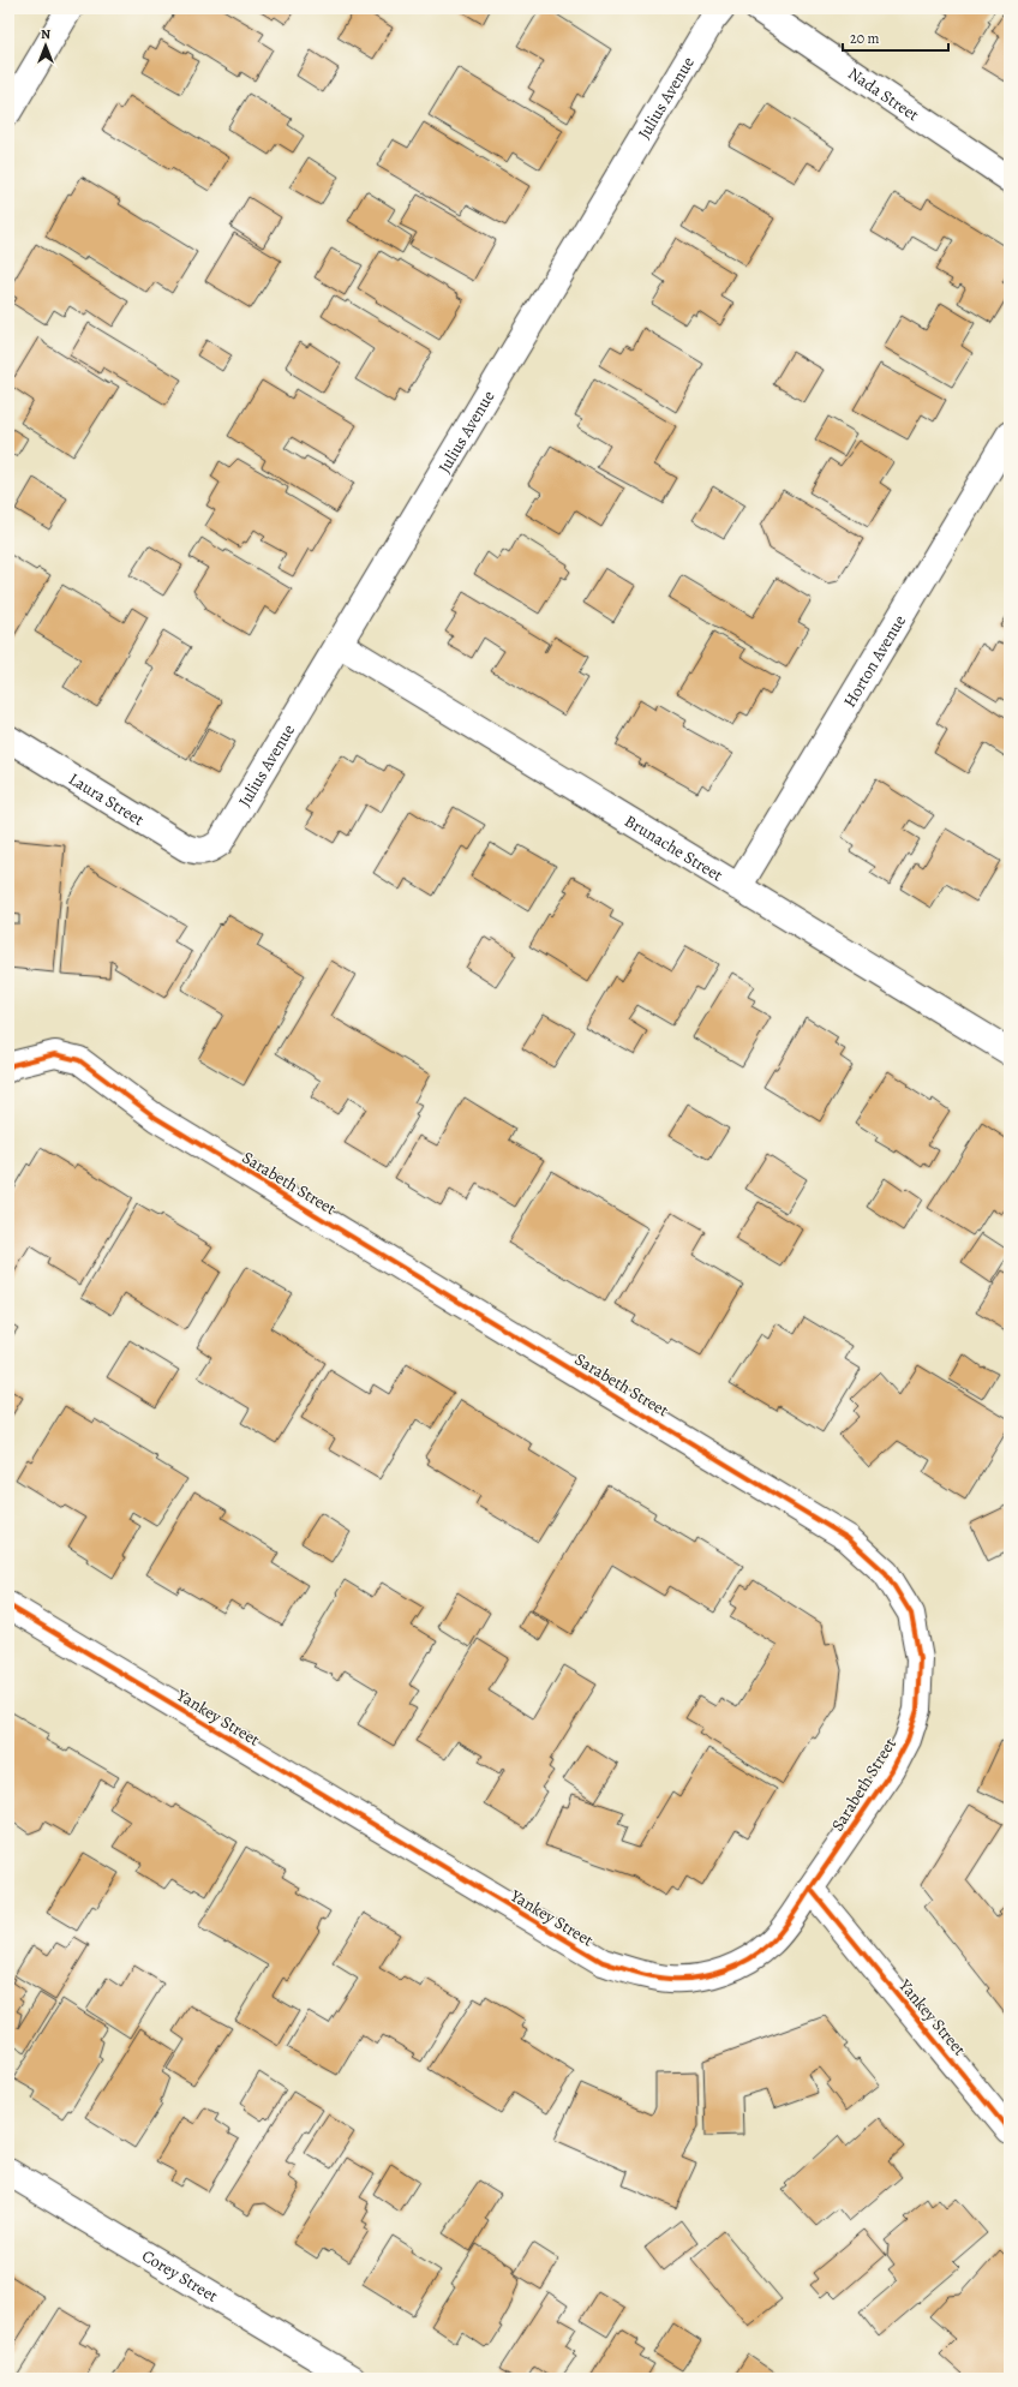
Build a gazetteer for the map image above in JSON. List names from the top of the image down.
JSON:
{
  "streets": {
    "street": [
      "Nada Street",
      "Julius Avenue",
      "Horton Avenue",
      "Laura Street",
      "Brunache Street",
      "Sarabeth Street",
      "Yankey Street",
      "Corey Street"
    ]
  },
  "crossings": [
    ["Julius Avenue", "Laura Street"],
    ["Julius Avenue", "Brunache Street"],
    ["Horton Avenue", "Brunache Street"],
    ["Sarabeth Street", "Yankey Street"]
  ],
  "scale_bar": "20 m",
  "north": "top"
}
